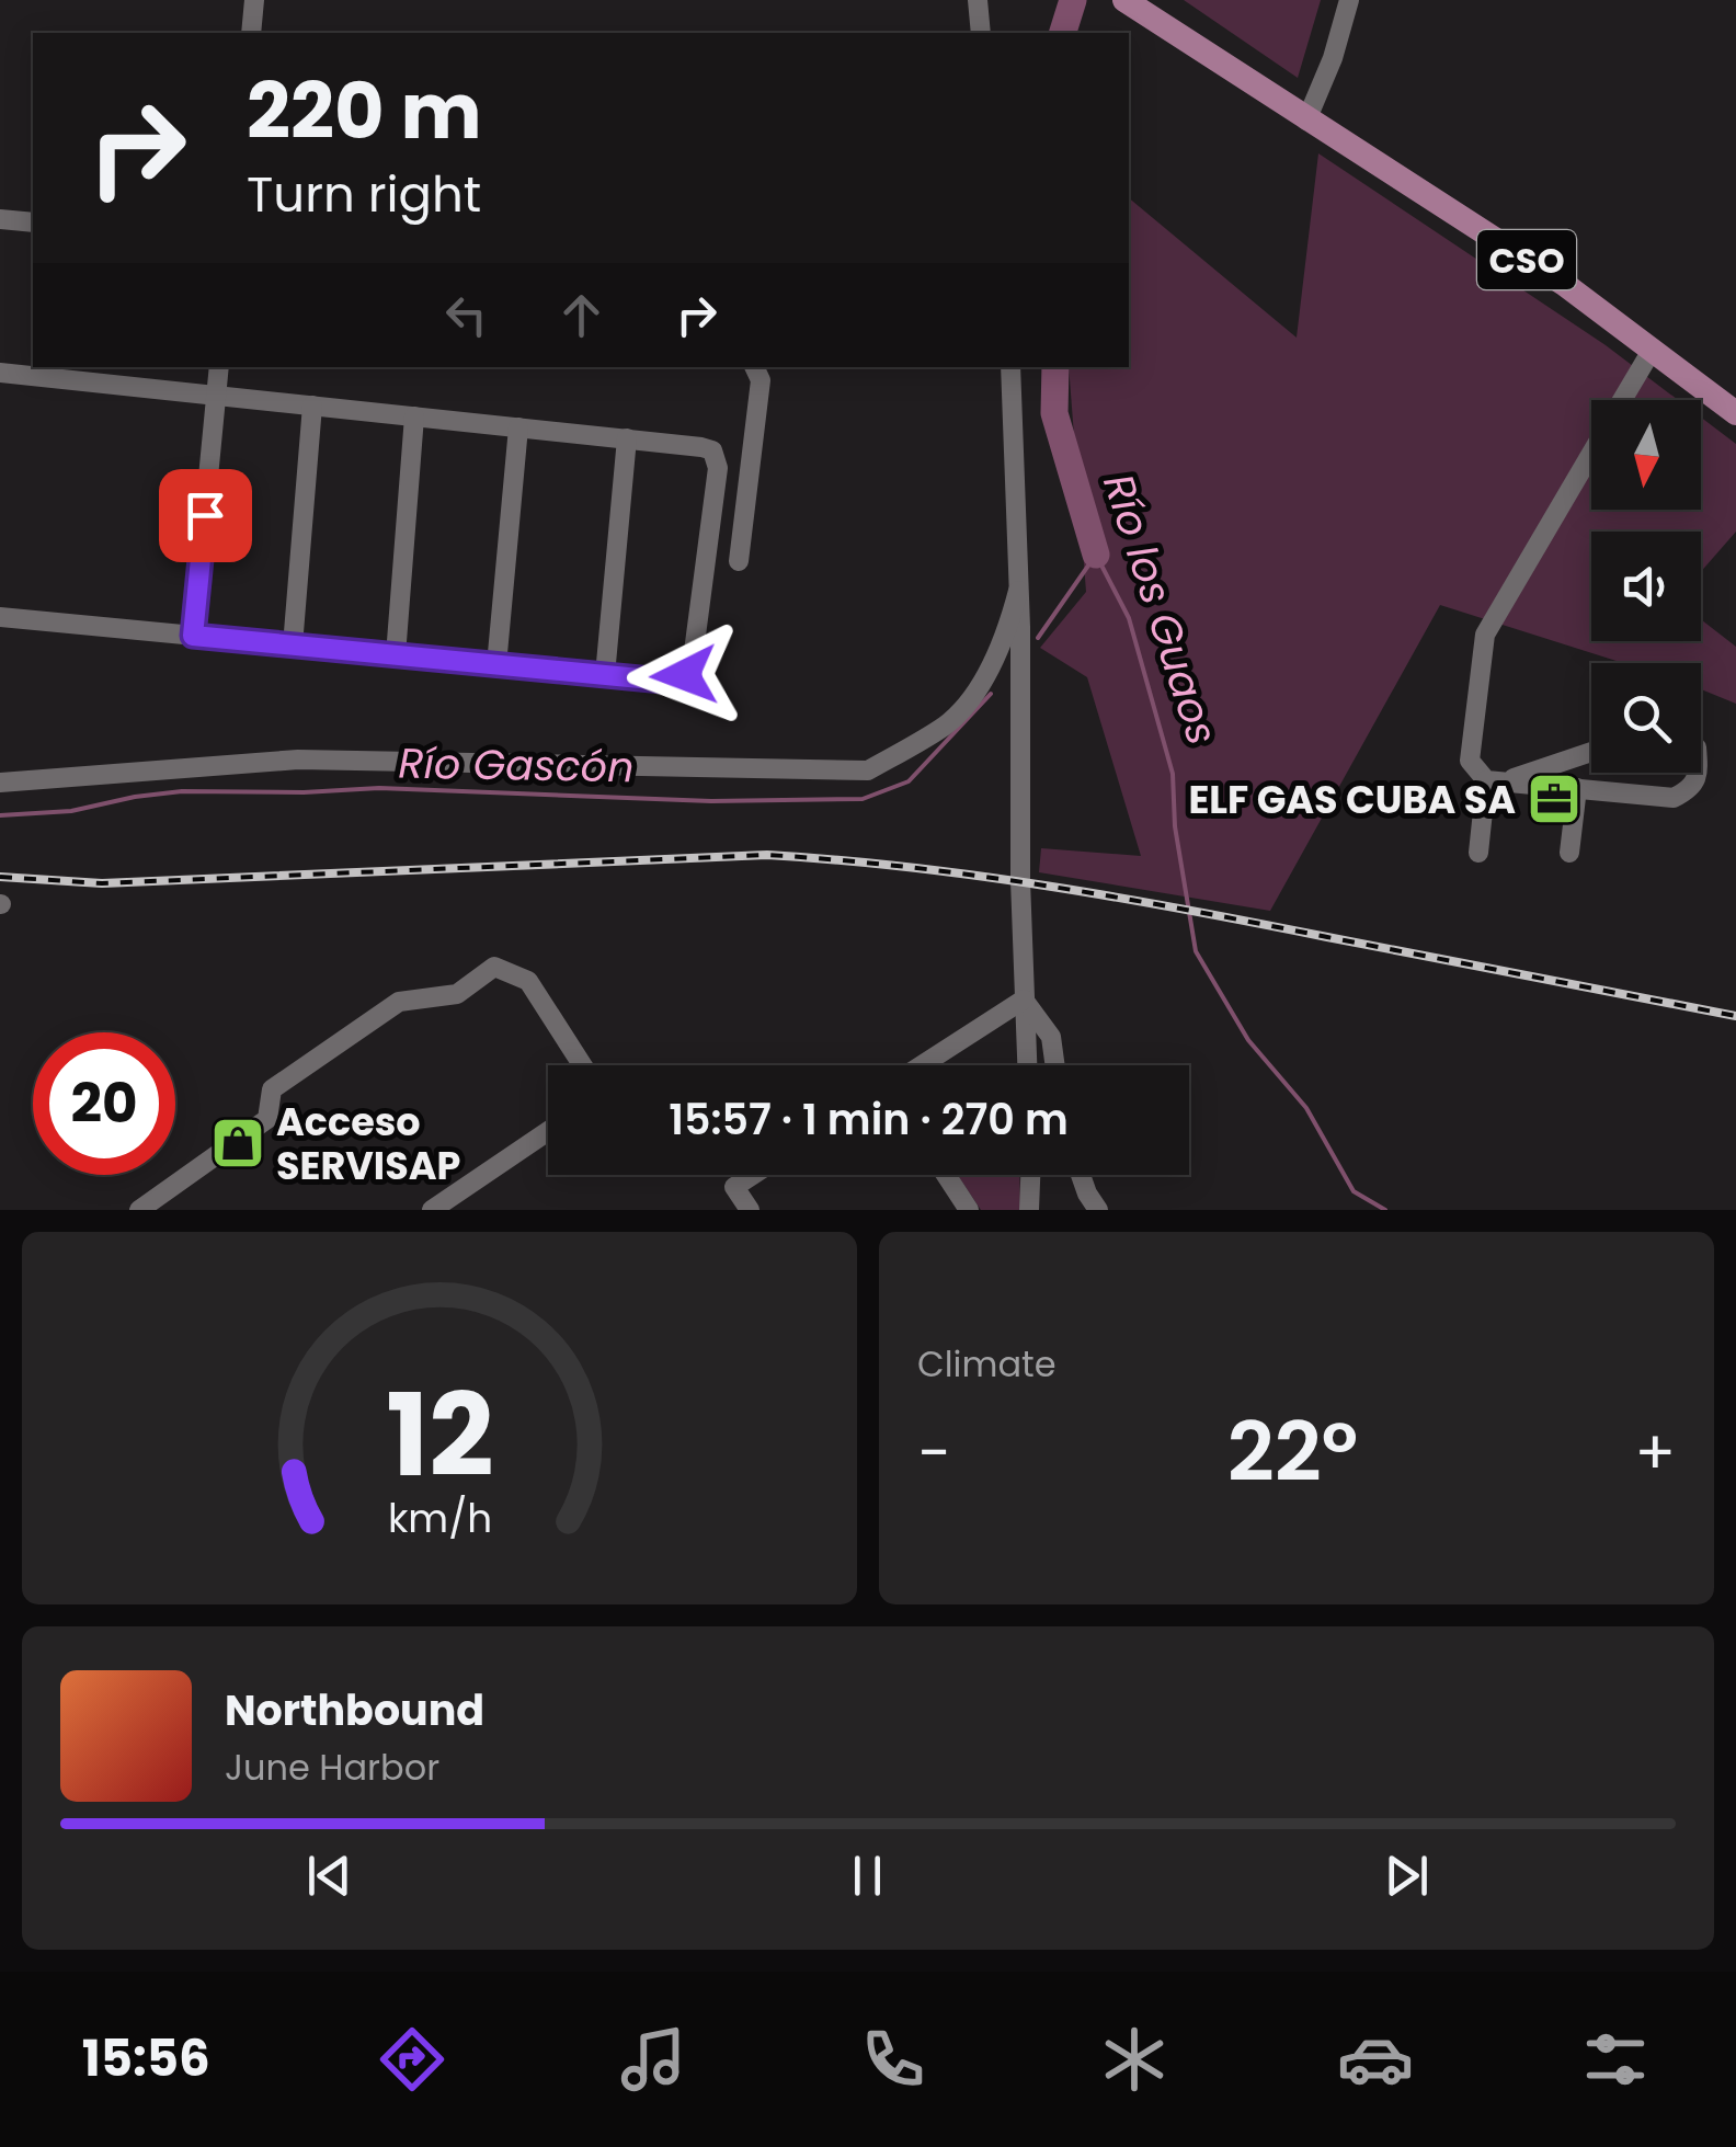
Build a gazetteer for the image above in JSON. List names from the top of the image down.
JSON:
{
  "streets": {
    "main road": ["CSO"]
  },
  "water": ["Río los Guaos", "Río Gascón"],
  "places": {
    "office": ["ELF GAS CUBA SA"],
    "shop": ["Acceso SERVISAP"]
  },
  "north": "bottom",
  "page": {
    "turn": ["220 m", "Turn right"],
    "limit": "20",
    "trip": "15:57 · 1 min · 270 m",
    "tile": "Climate",
    "heat": ["−", "22°", "+"],
    "song": ["Northbound", "June Harbor"],
    "tabs": "15:56",
    "gauge": ["12", "km/h"]
  }
}
